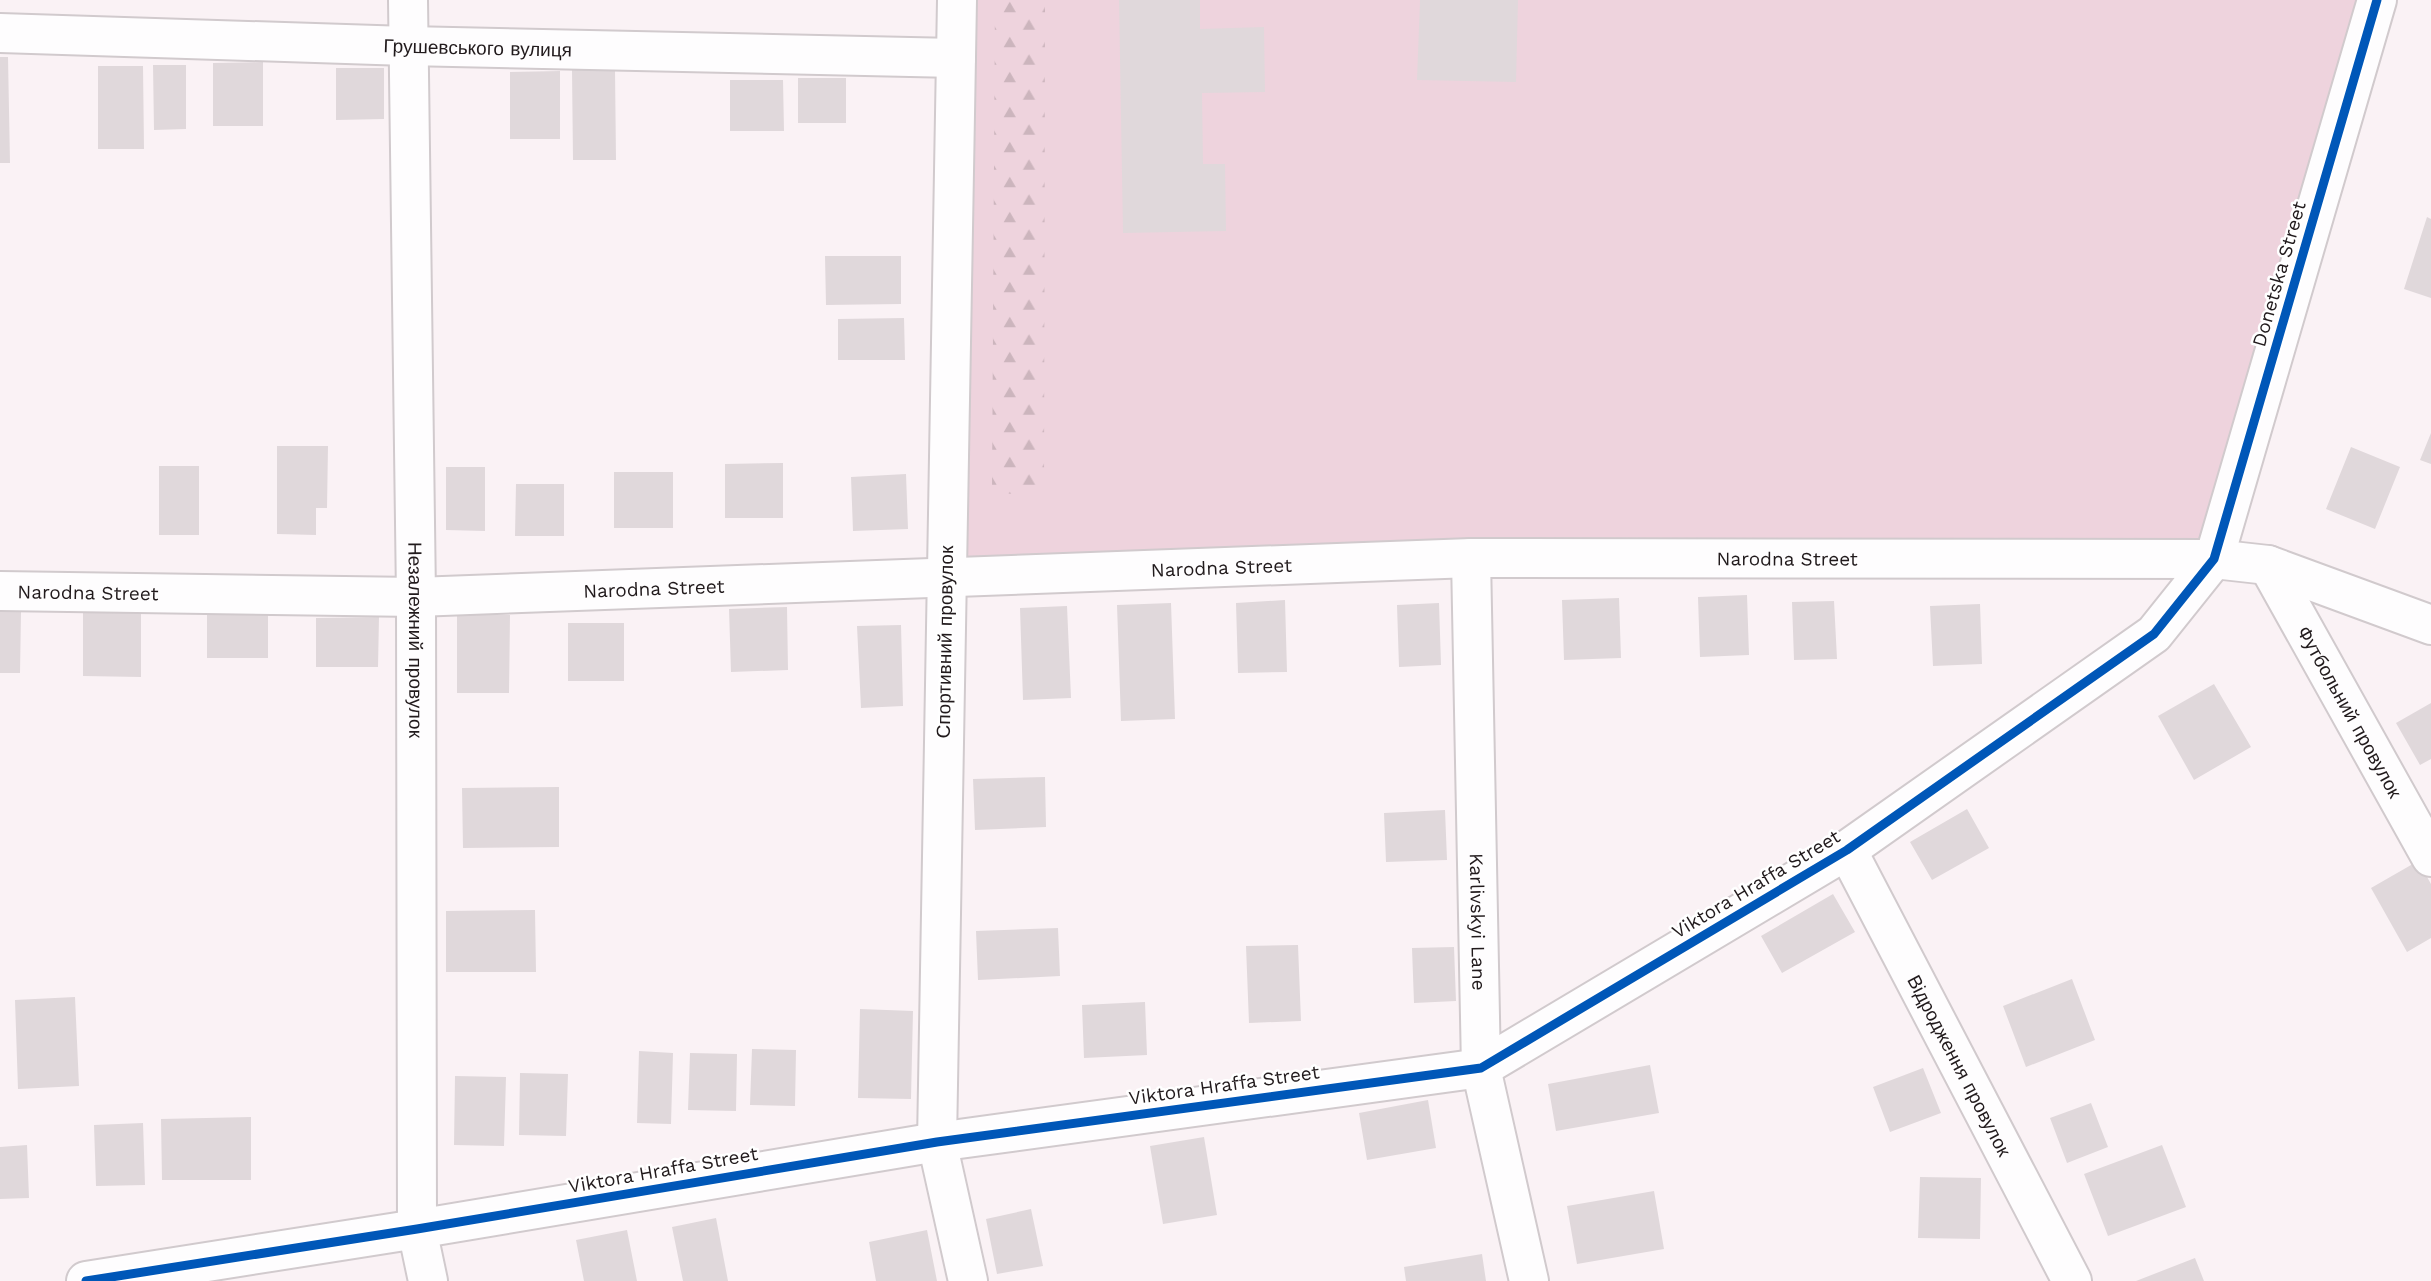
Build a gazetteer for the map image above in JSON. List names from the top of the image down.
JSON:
{
  "streets": {
    "street": [
      "Грушевського вулиця",
      "Donetska Street",
      "Narodna Street",
      "Незалежний провулок",
      "Спортивний провулок",
      "Футбольний провулок",
      "Viktora Hraffa Street",
      "Karlіvskyi Lane",
      "Відродження провулок"
    ]
  },
  "crossings": [
    ["Грушевського вулиця", "Незалежний провулок"],
    ["Грушевського вулиця", "Спортивний провулок"],
    ["Donetska Street", "Narodna Street"],
    ["Donetska Street", "Viktora Hraffa Street"],
    ["Narodna Street", "Незалежний провулок"],
    ["Narodna Street", "Спортивний провулок"],
    ["Narodna Street", "Футбольний провулок"],
    ["Narodna Street", "Viktora Hraffa Street"],
    ["Narodna Street", "Karlіvskyi Lane"],
    ["Незалежний провулок", "Viktora Hraffa Street"],
    ["Спортивний провулок", "Viktora Hraffa Street"],
    ["Viktora Hraffa Street", "Karlіvskyi Lane"],
    ["Viktora Hraffa Street", "Відродження провулок"]
  ]
}
